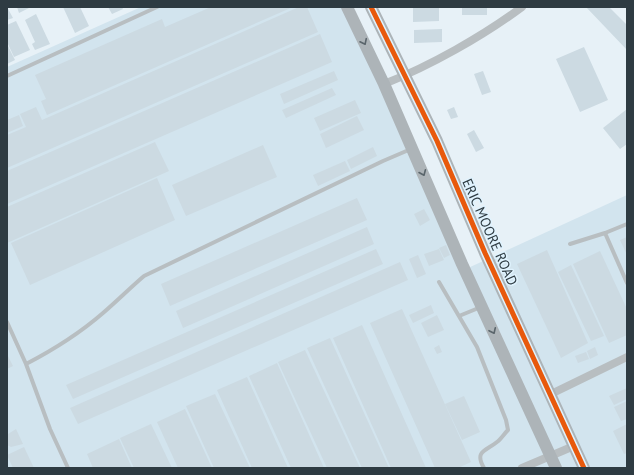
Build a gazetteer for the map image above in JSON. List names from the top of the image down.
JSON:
{
  "streets": {
    "street": ["ERIC MOORE ROAD"]
  }
}
